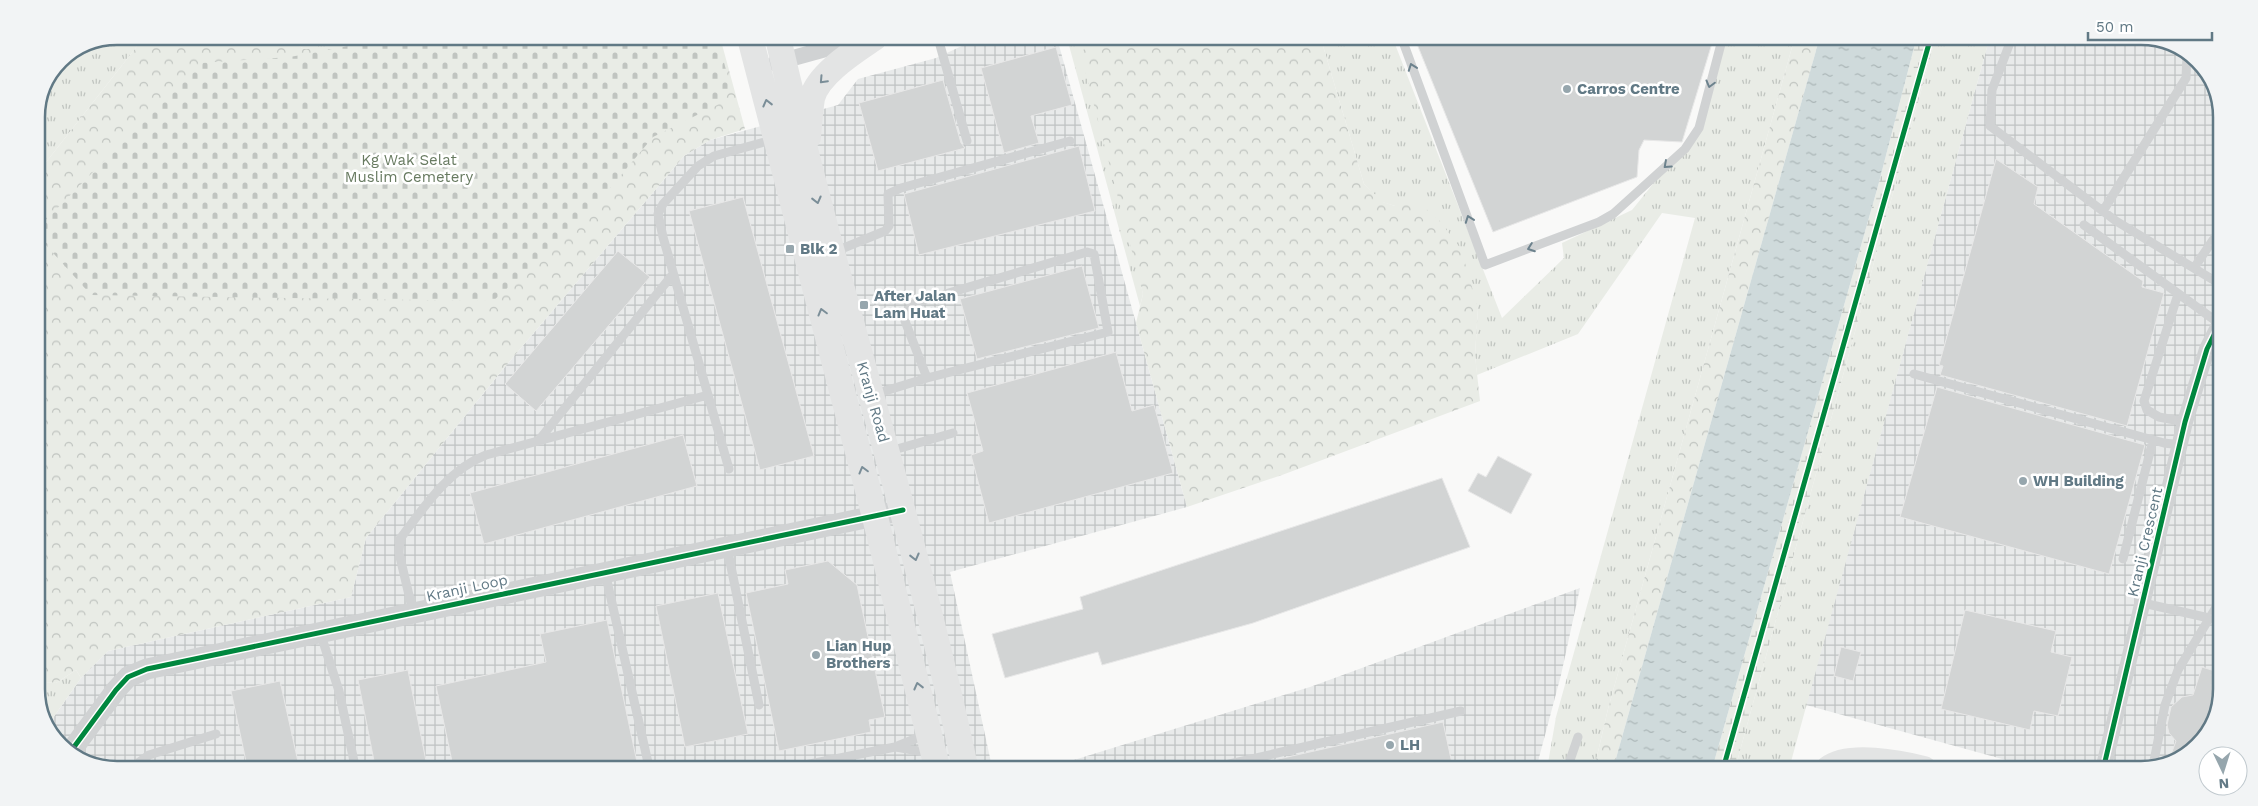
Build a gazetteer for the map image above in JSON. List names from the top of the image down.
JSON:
{
  "streets": {
    "main road": ["Kranji Road"],
    "street": ["Kranji Crescent", "Kranji Loop"]
  },
  "crossings": [
    ["Kranji Road", "Kranji Loop"]
  ],
  "parks": ["Kg Wak Selat Muslim Cemetery"],
  "places": {
    "other": [
      "Carros Centre",
      "WH Building",
      "Lian Hup Brothers",
      "LH"
    ],
    "transit": ["Blk 2", "After Jalan Lam Huat"]
  },
  "scale_bar": "50 m",
  "north": "bottom"
}
